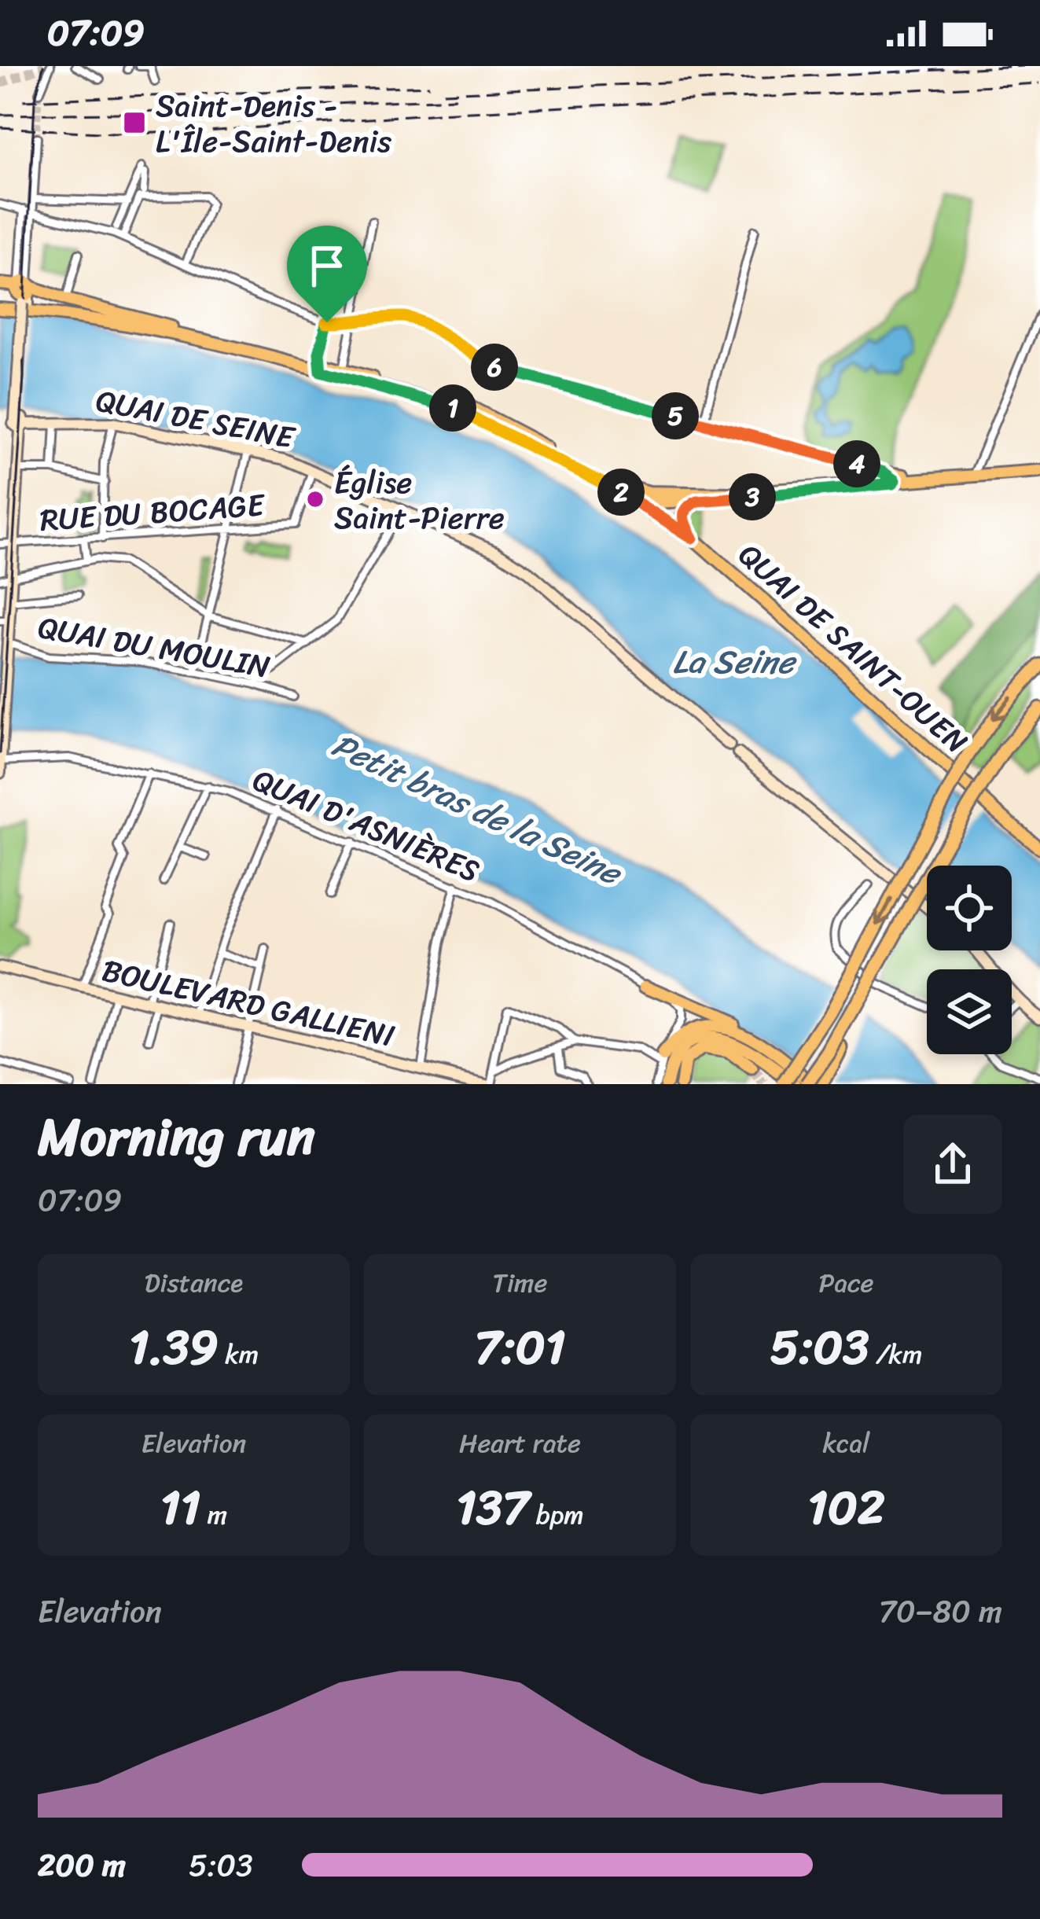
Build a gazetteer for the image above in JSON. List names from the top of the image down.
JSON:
{
  "streets": {
    "main road": ["QUAI DE SAINT-OUEN"],
    "street": [
      "QUAI DE SEINE",
      "RUE DU BOCAGE",
      "QUAI DU MOULIN",
      "QUAI D'ASNIÈRES",
      "BOULEVARD GALLIENI"
    ]
  },
  "crossings": [
    ["QUAI DE SEINE", "RUE DU BOCAGE"]
  ],
  "water": ["La Seine", "Petit bras de la Seine"],
  "places": {
    "transit": ["Saint-Denis - L'Île-Saint-Denis"],
    "other": ["Église Saint-Pierre"]
  },
  "page": {
    "status": "07:09",
    "pins": [
      "6",
      "1",
      "5",
      "4",
      "2",
      "3"
    ],
    "heading": ["Morning run", "07:09"],
    "stats": [
      ["Distance", "1.39 km"],
      ["Time", "7:01"],
      ["Pace", "5:03 /km"],
      ["Elevation", "11 m"],
      ["Heart rate", "137 bpm"],
      ["kcal", "102"]
    ],
    "chart": ["Elevation", "70–80 m"],
    "list": [
      {
        "name": "200 m",
        "note": "5:03"
      }
    ]
  }
}
